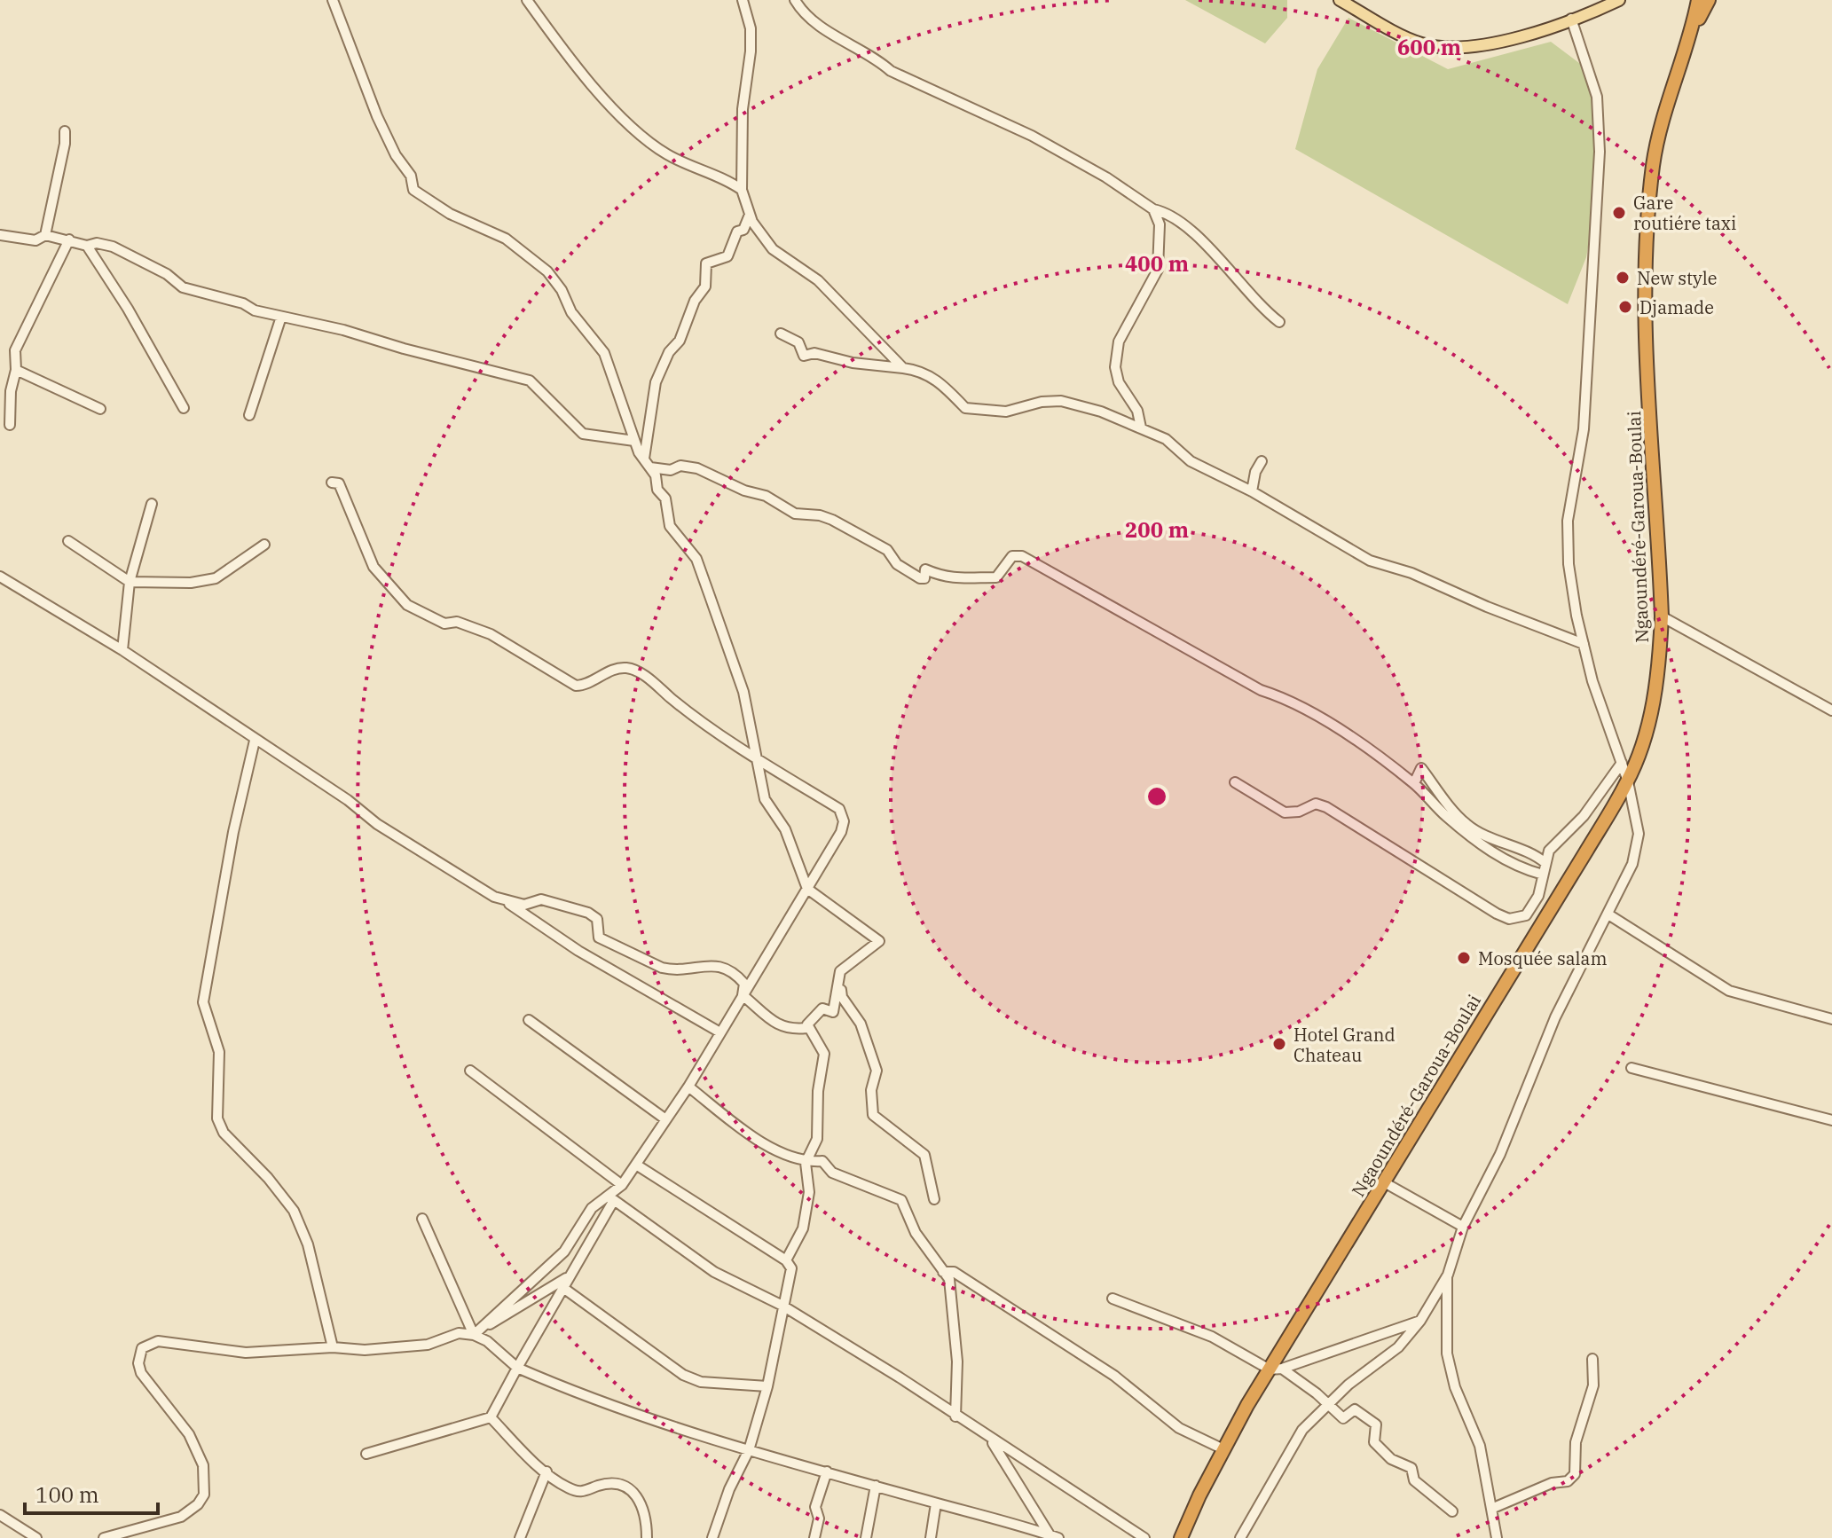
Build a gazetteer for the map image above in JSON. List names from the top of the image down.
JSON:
{
  "streets": {
    "highway": ["Ngaoundéré-Garoua-Boulai"]
  },
  "places": [
    "Gare routiére taxi",
    "New style",
    "Djamade",
    "Mosquée salam",
    "Hotel Grand Chateau"
  ],
  "scale_bar": "100 m",
  "rings": ["600 m", "400 m", "200 m"]
}
